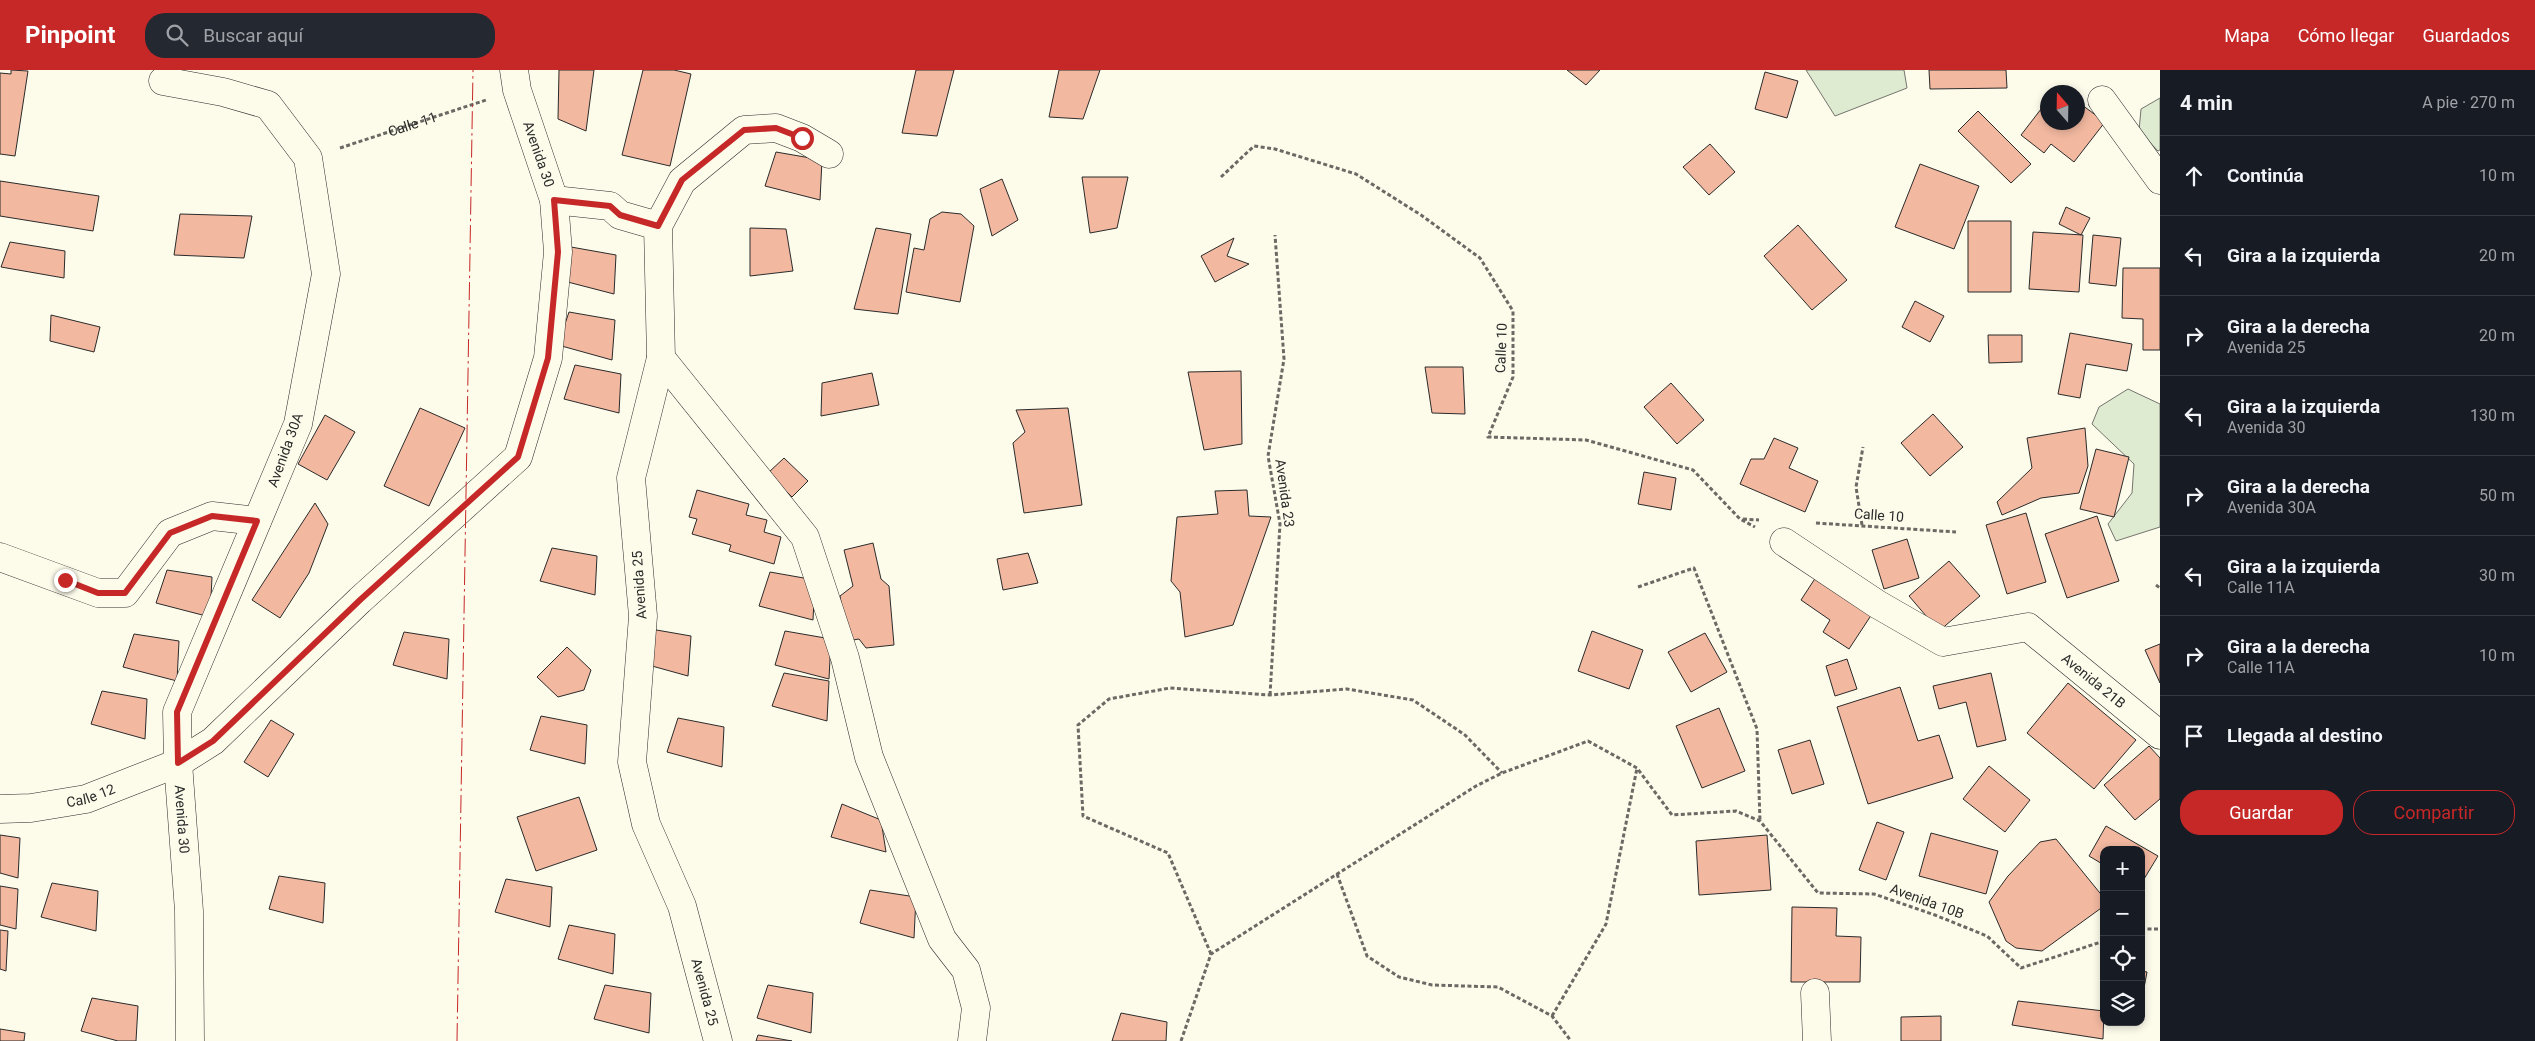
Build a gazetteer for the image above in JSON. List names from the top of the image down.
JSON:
{
  "streets": {
    "street": [
      "Avenida 30",
      "Avenida 30A",
      "Avenida 25",
      "Avenida 21B",
      "Calle 12"
    ],
    "path": [
      "Calle 11",
      "Calle 10",
      "Avenida 23",
      "Avenida 10B"
    ]
  },
  "crossings": [
    ["Calle 11", "Avenida 30"],
    ["Calle 11", "Avenida 30A"],
    ["Avenida 30", "Avenida 30A"],
    ["Avenida 30", "Calle 12"],
    ["Calle 10", "Avenida 21B"],
    ["Avenida 30A", "Calle 12"]
  ],
  "north": "top",
  "page": {
    "header": "Pinpoint",
    "search": "Buscar aquí",
    "nav": ["Mapa", "Cómo llegar", "Guardados"],
    "heading": ["4 min", "A pie · 270 m"],
    "list": [
      ["Continúa", "10 m"],
      ["Gira a la izquierda", "20 m"],
      ["Gira a la derecha", "Avenida 25", "20 m"],
      ["Gira a la izquierda", "Avenida 30", "130 m"],
      ["Gira a la derecha", "Avenida 30A", "50 m"],
      ["Gira a la izquierda", "Calle 11A", "30 m"],
      ["Gira a la derecha", "Calle 11A", "10 m"],
      "Llegada al destino"
    ],
    "buttons": ["Guardar", "Compartir"],
    "map_buttons": ["+", "−"]
  }
}
